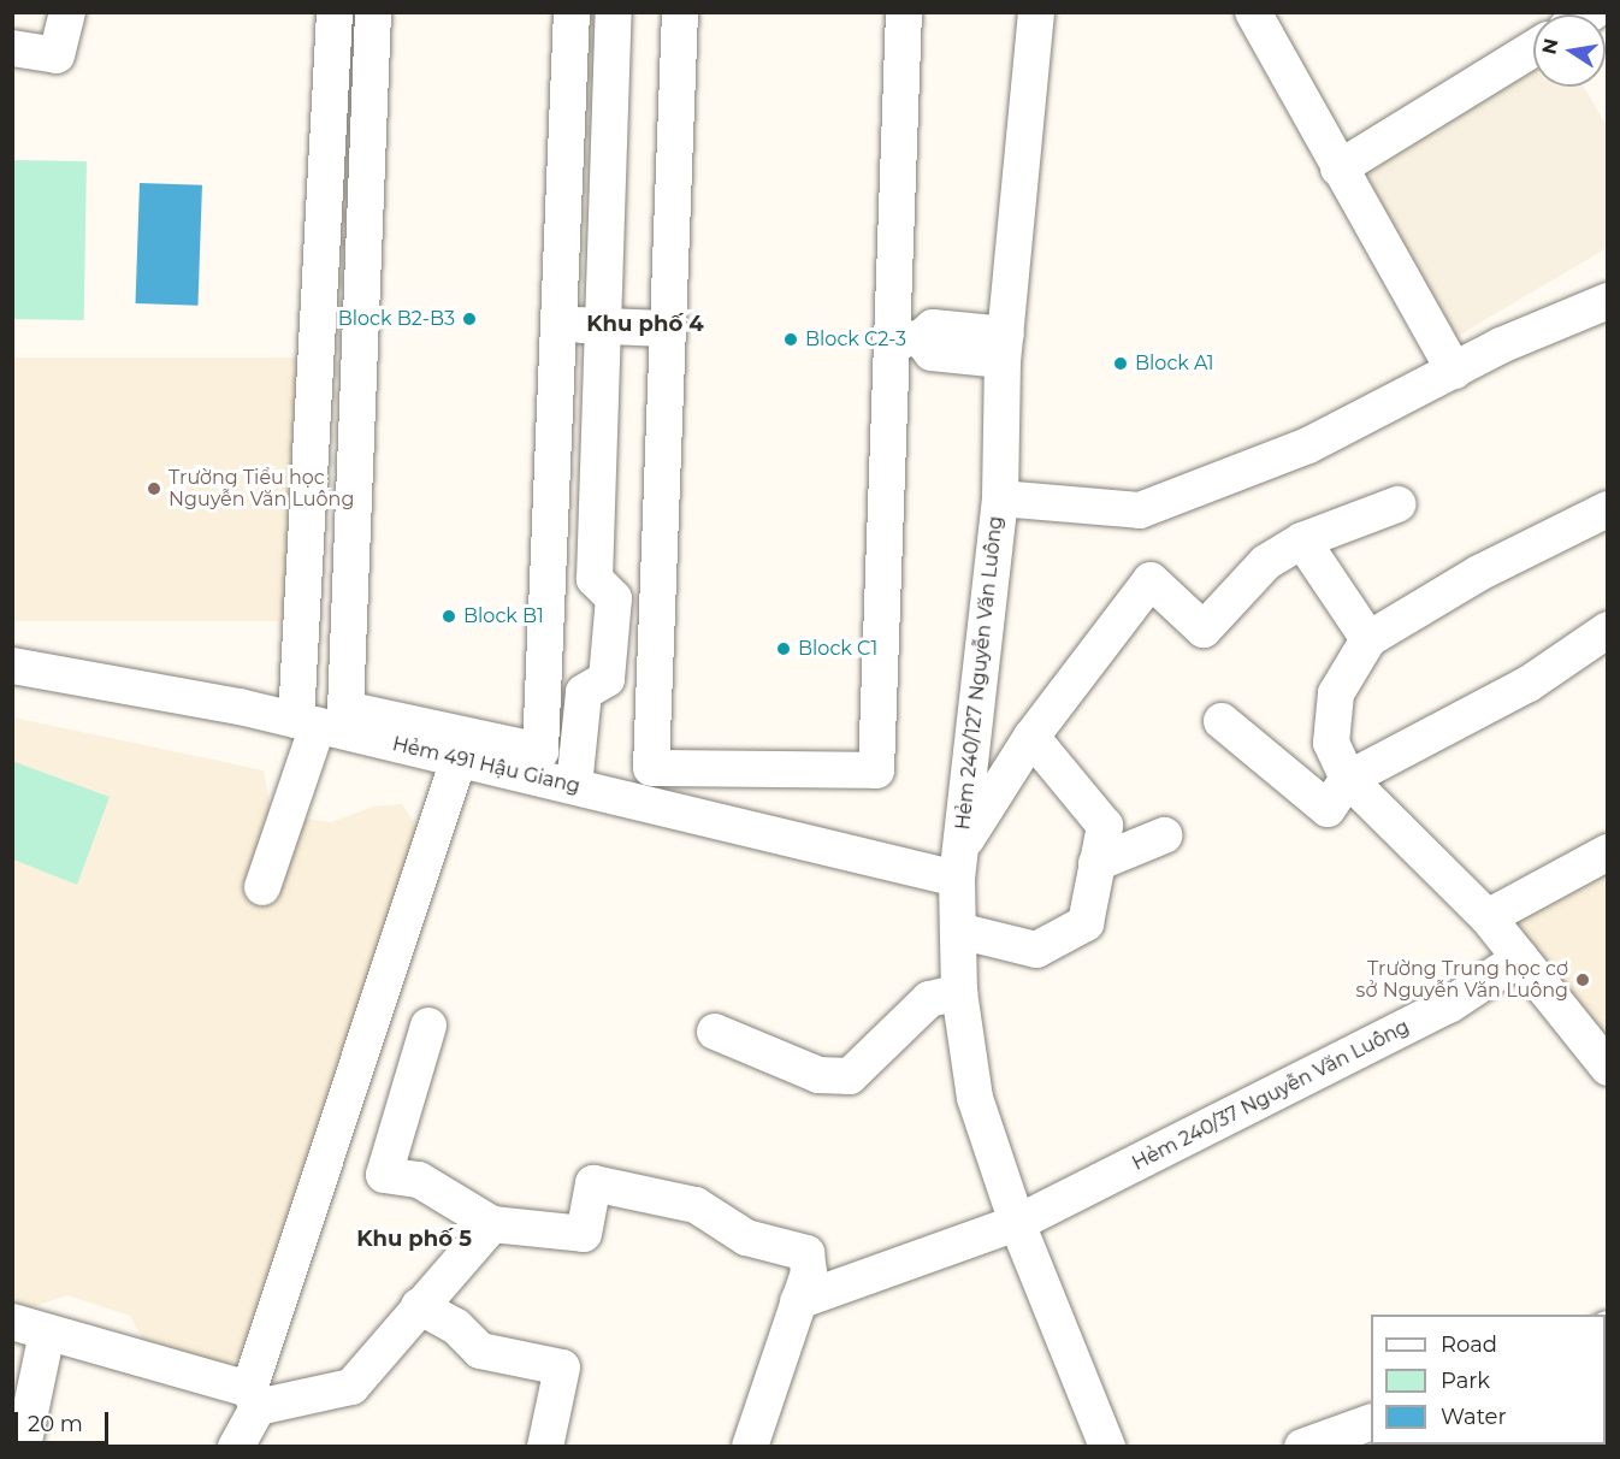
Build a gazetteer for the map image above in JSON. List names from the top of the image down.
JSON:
{
  "streets": {
    "street": ["Hẻm 240/127 Nguyễn Văn Luông", "Hẻm 491 Hậu Giang", "Hẻm 240/37 Nguyễn Văn Luông"]
  },
  "crossings": [
    ["Hẻm 240/127 Nguyễn Văn Luông", "Hẻm 491 Hậu Giang"]
  ],
  "districts": ["Khu phố 4", "Khu phố 5"],
  "places": [
    "Block B2-B3",
    "Block C2-3",
    "Block A1",
    "Trường Tiểu học Nguyễn Văn Luông",
    "Block B1",
    "Block C1",
    "Trường Trung học cơ sở Nguyễn Văn Luông"
  ],
  "legend": ["Road", "Park", "Water"],
  "scale_bar": "20 m",
  "north": "left"
}
